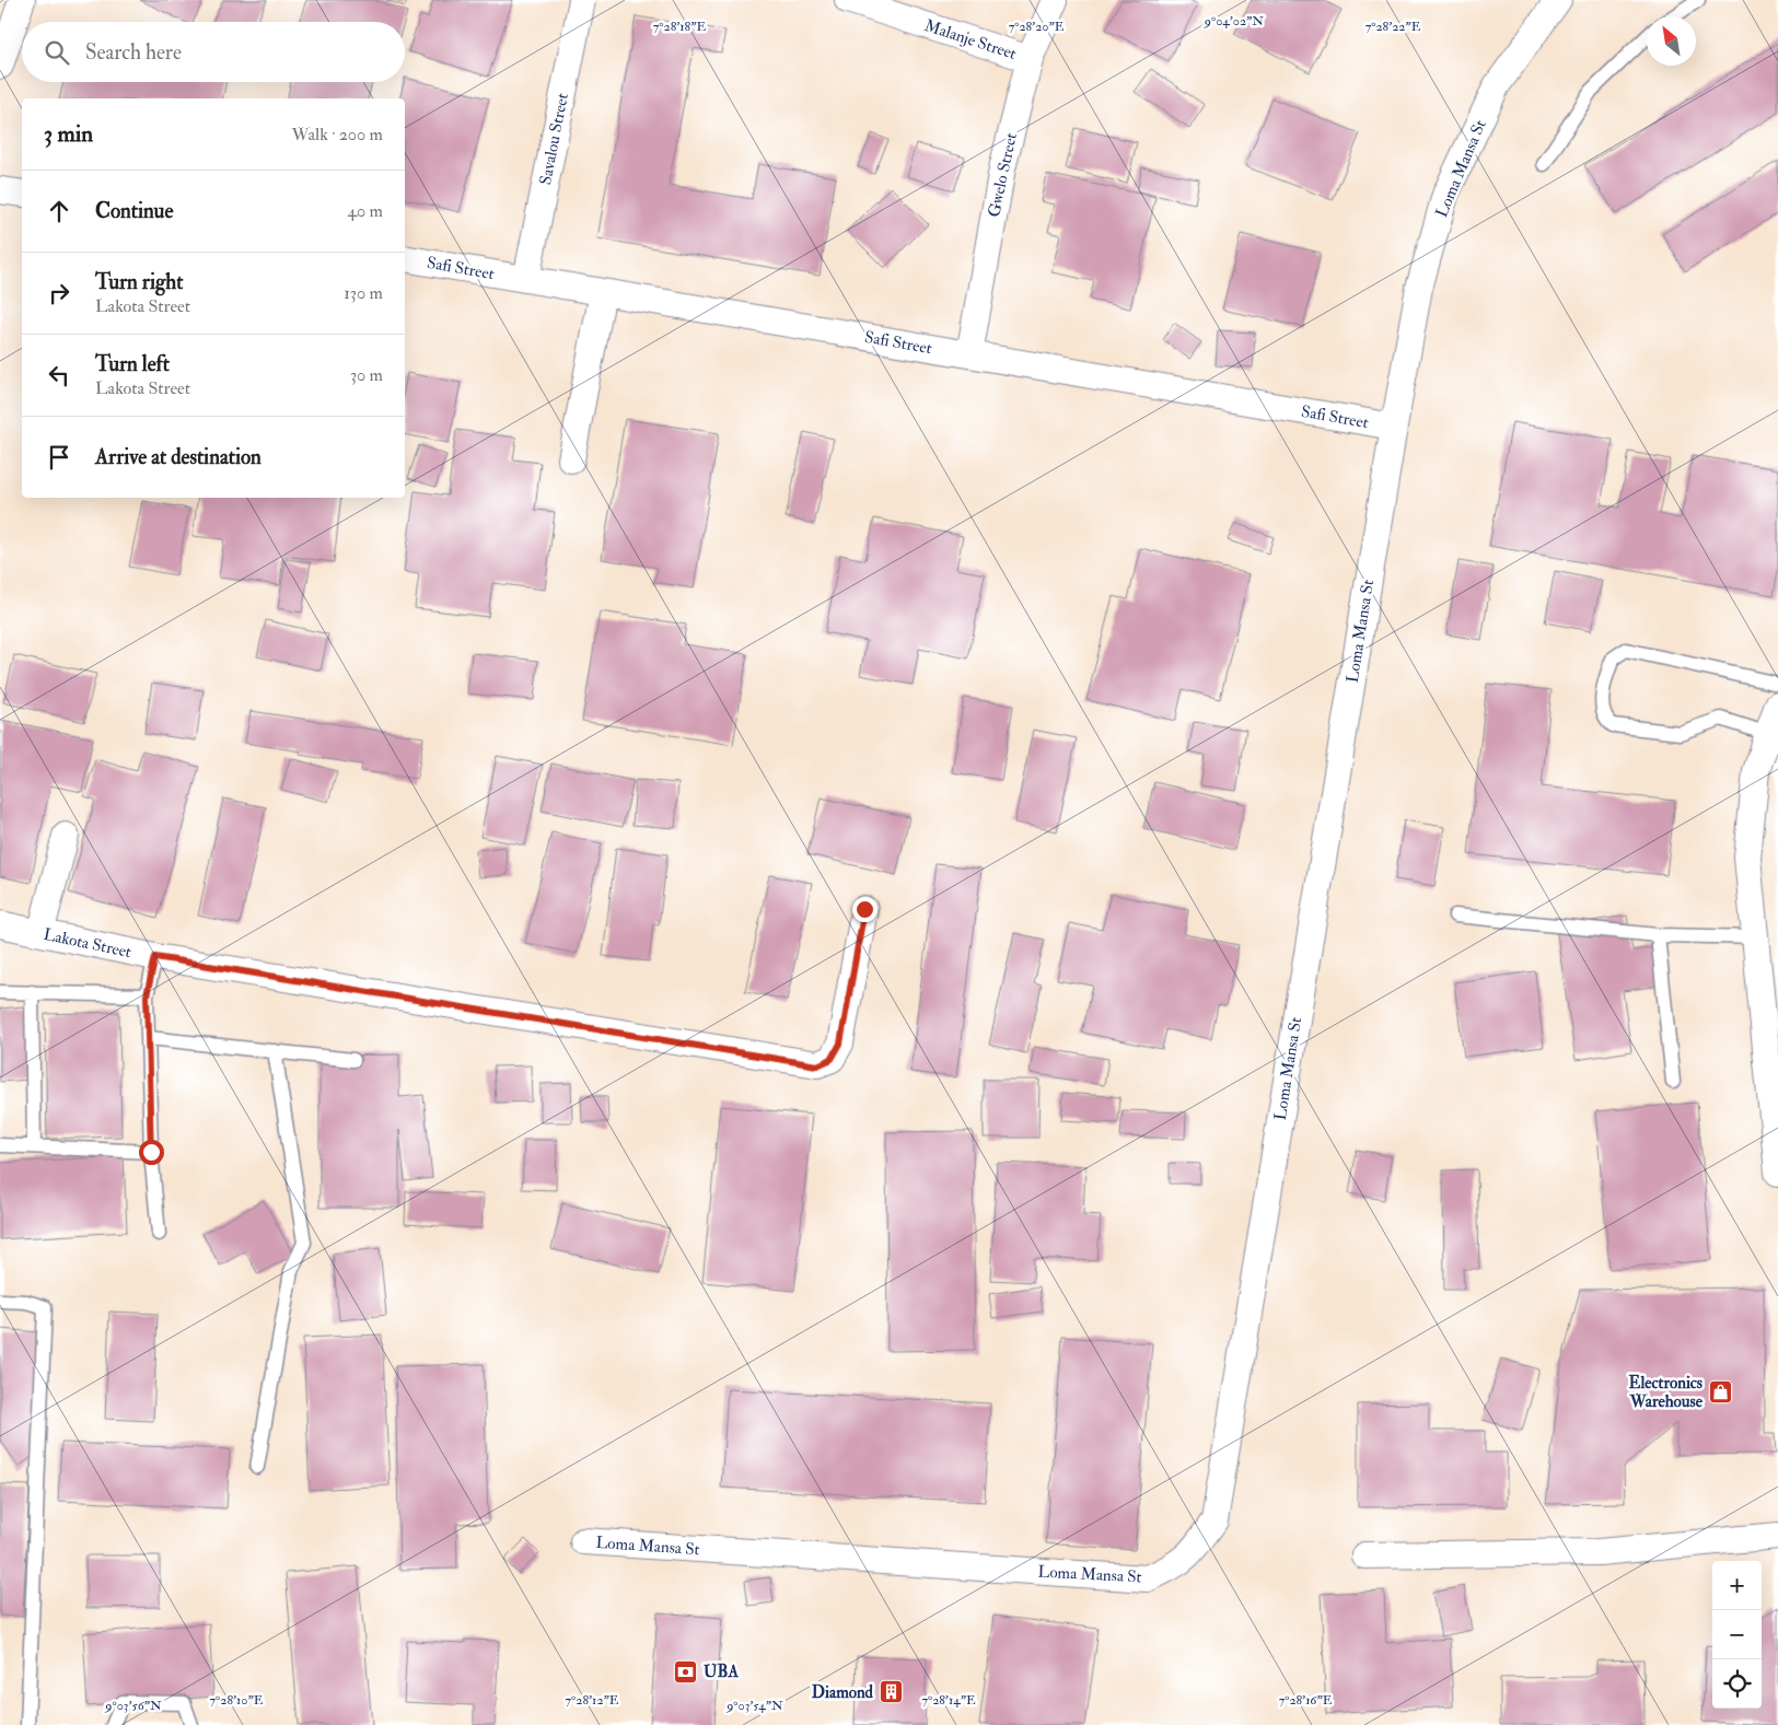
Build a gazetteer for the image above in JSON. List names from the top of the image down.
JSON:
{
  "streets": {
    "street": [
      "Malanje Street",
      "Savalou Street",
      "Loma Mansa St",
      "Gwelo Street",
      "Safi Street",
      "Lakota Street"
    ]
  },
  "crossings": [
    ["Malanje Street", "Gwelo Street"],
    ["Savalou Street", "Safi Street"],
    ["Loma Mansa St", "Safi Street"],
    ["Gwelo Street", "Safi Street"]
  ],
  "places": {
    "shop": ["Electronics Warehouse"],
    "bank": ["UBA"],
    "building": ["Diamond"]
  },
  "north": "top left",
  "page": {
    "search": "Search here",
    "heading": ["3 min", "Walk · 200 m"],
    "list": [
      ["Continue", "40 m"],
      ["Turn right", "Lakota Street", "130 m"],
      ["Turn left", "Lakota Street", "30 m"],
      "Arrive at destination"
    ],
    "map_buttons": ["+", "−"]
  },
  "coordinates": [
    "9°04'02\"N",
    "7°28'18\"E",
    "7°28'20\"E",
    "7°28'22\"E",
    "7°28'10\"E",
    "7°28'12\"E",
    "7°28'14\"E",
    "7°28'16\"E",
    "9°03'56\"N",
    "9°03'54\"N"
  ]
}
